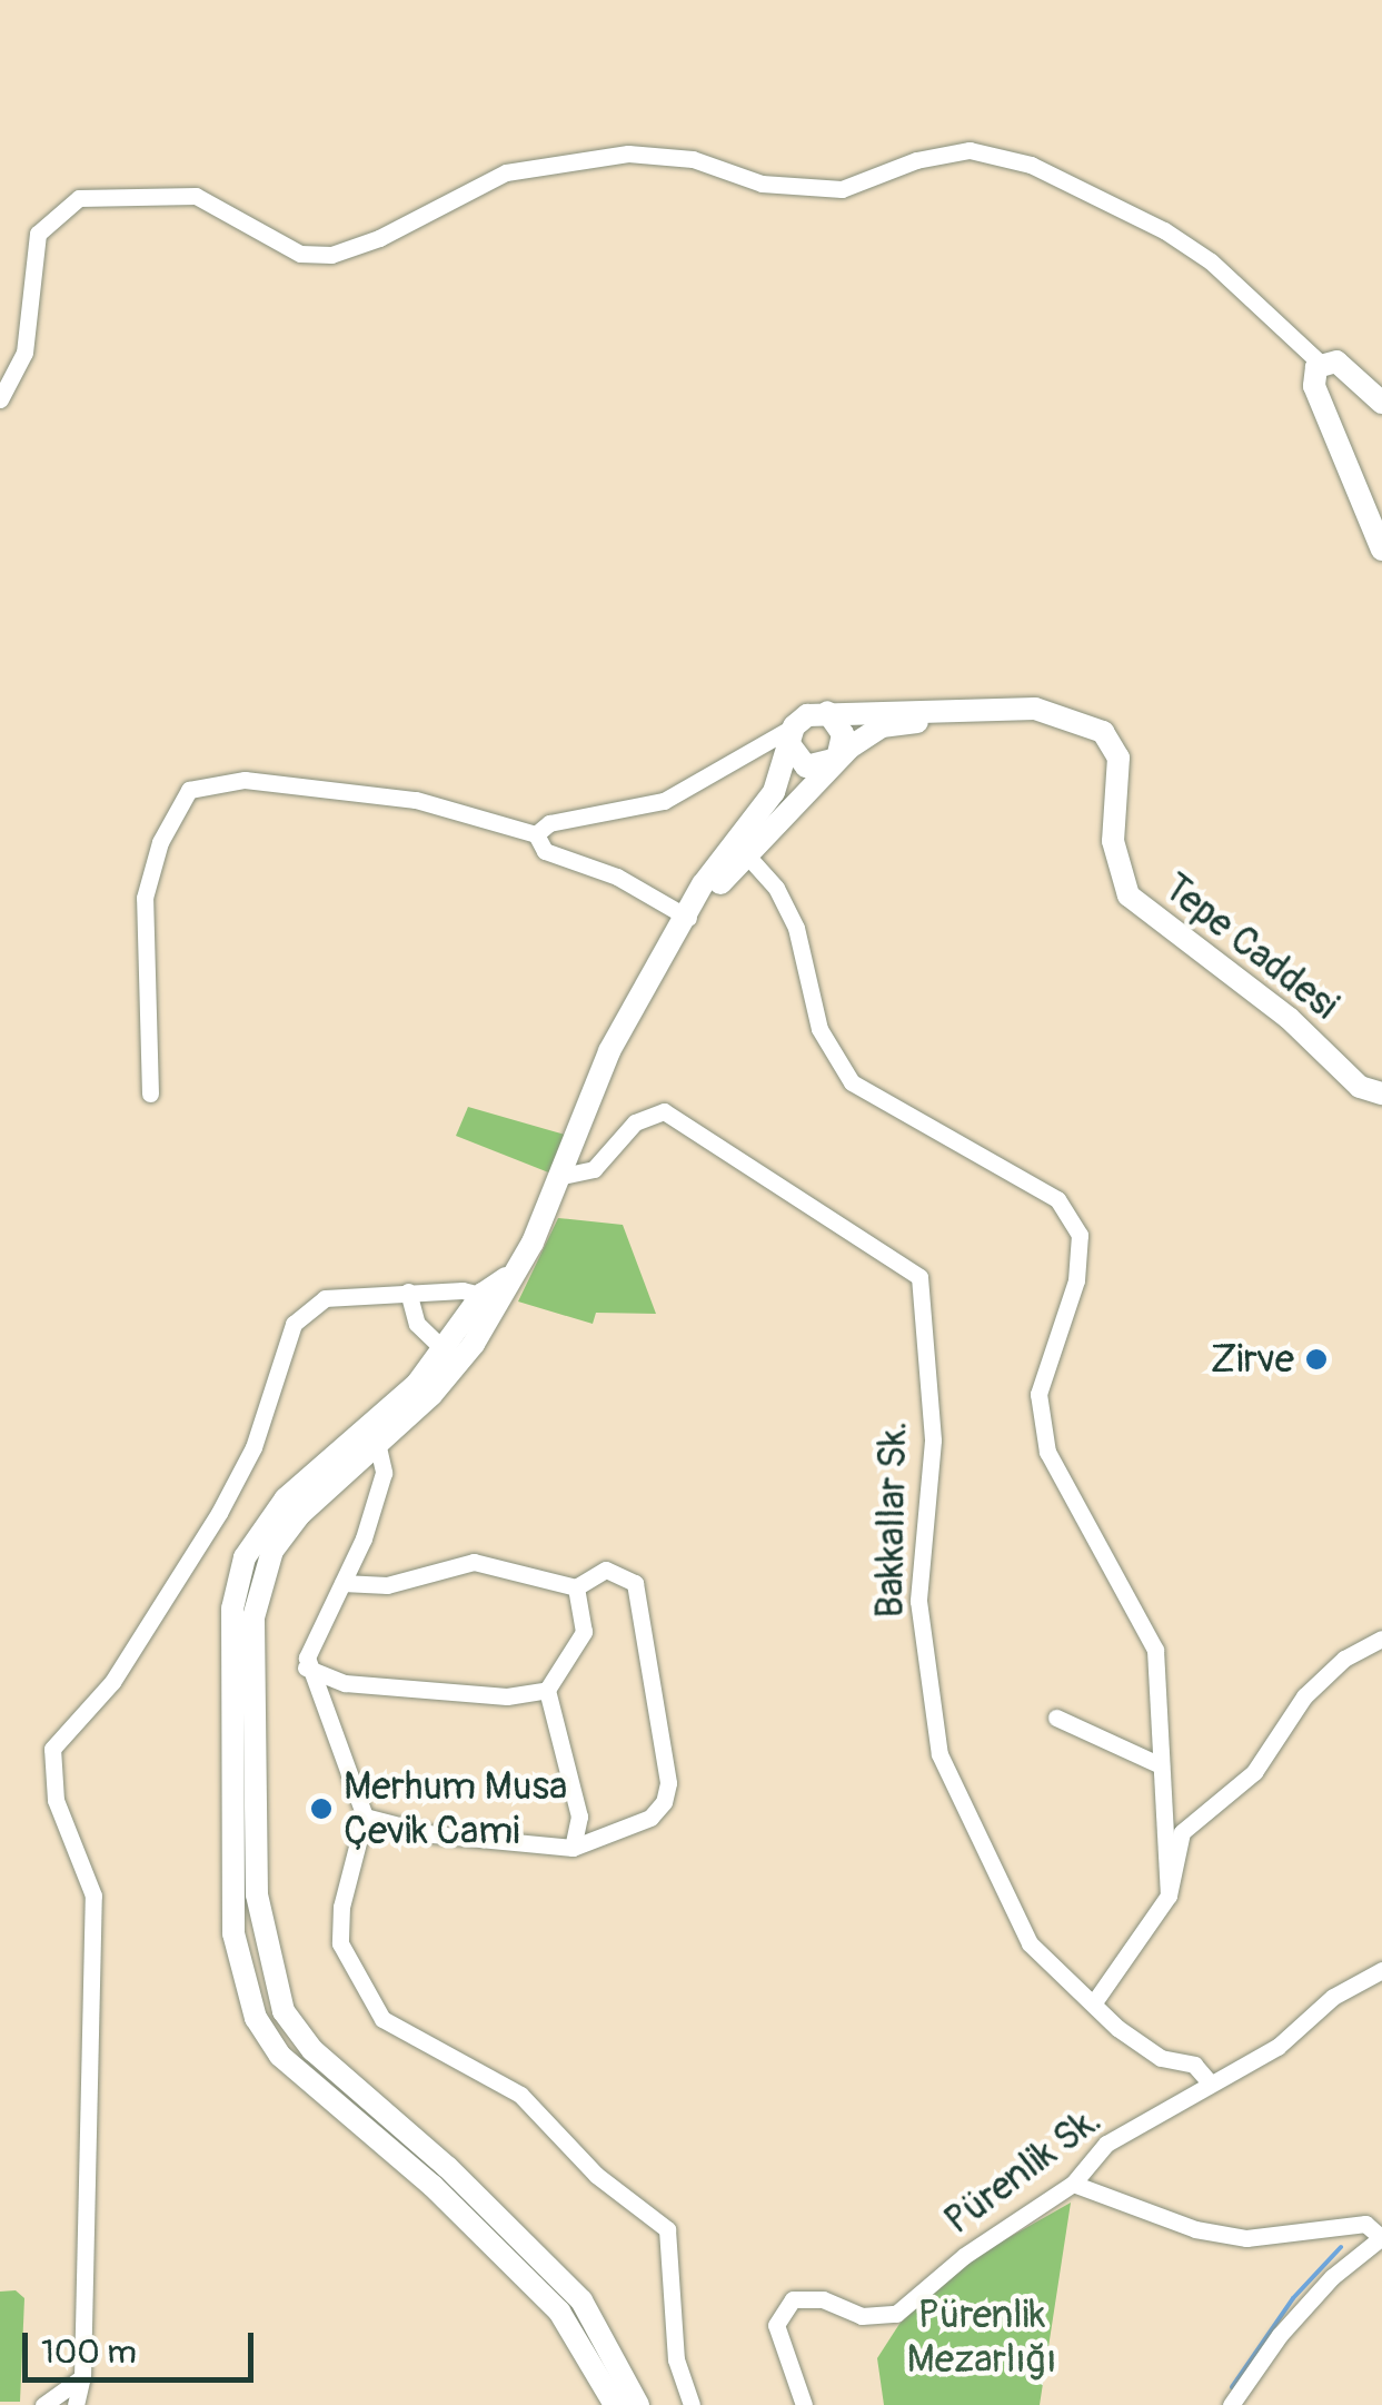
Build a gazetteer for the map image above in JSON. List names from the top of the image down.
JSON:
{
  "streets": {
    "street": ["Tepe Caddesi", "Bakkallar Sk.", "Pürenlik Sk."]
  },
  "crossings": [
    ["Bakkallar Sk.", "Pürenlik Sk."]
  ],
  "parks": ["Pürenlik Mezarlığı"],
  "places": ["Zirve", "Merhum Musa Çevik Cami"],
  "scale_bar": "100 m"
}
